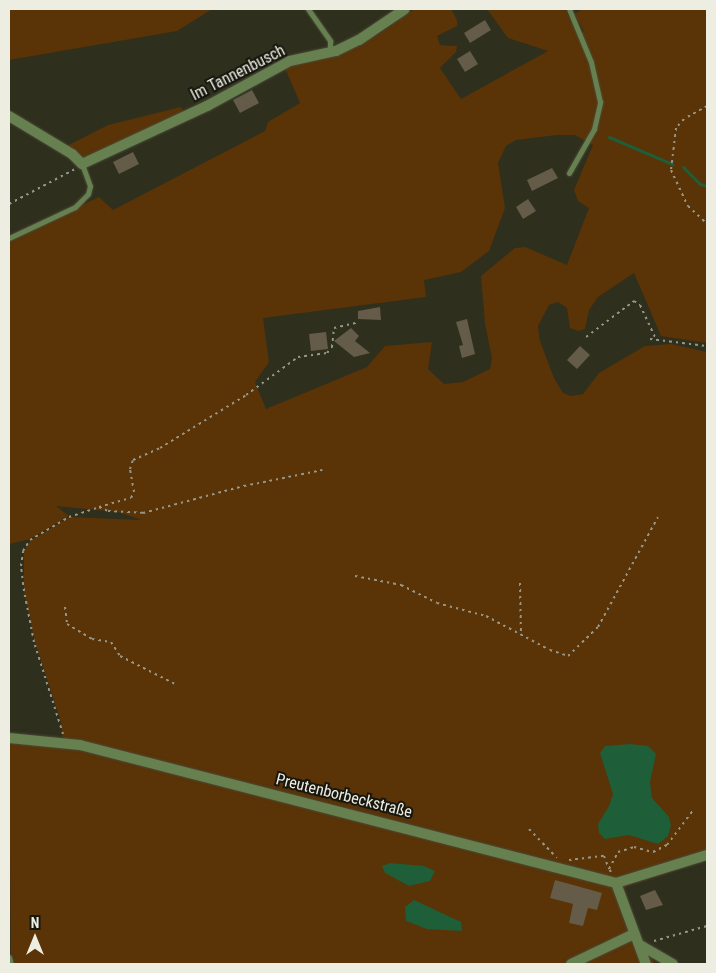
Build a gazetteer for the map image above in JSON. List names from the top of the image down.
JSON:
{
  "streets": {
    "street": ["Im Tannenbusch", "Preutenborbeckstraße"]
  },
  "north": "top"
}
